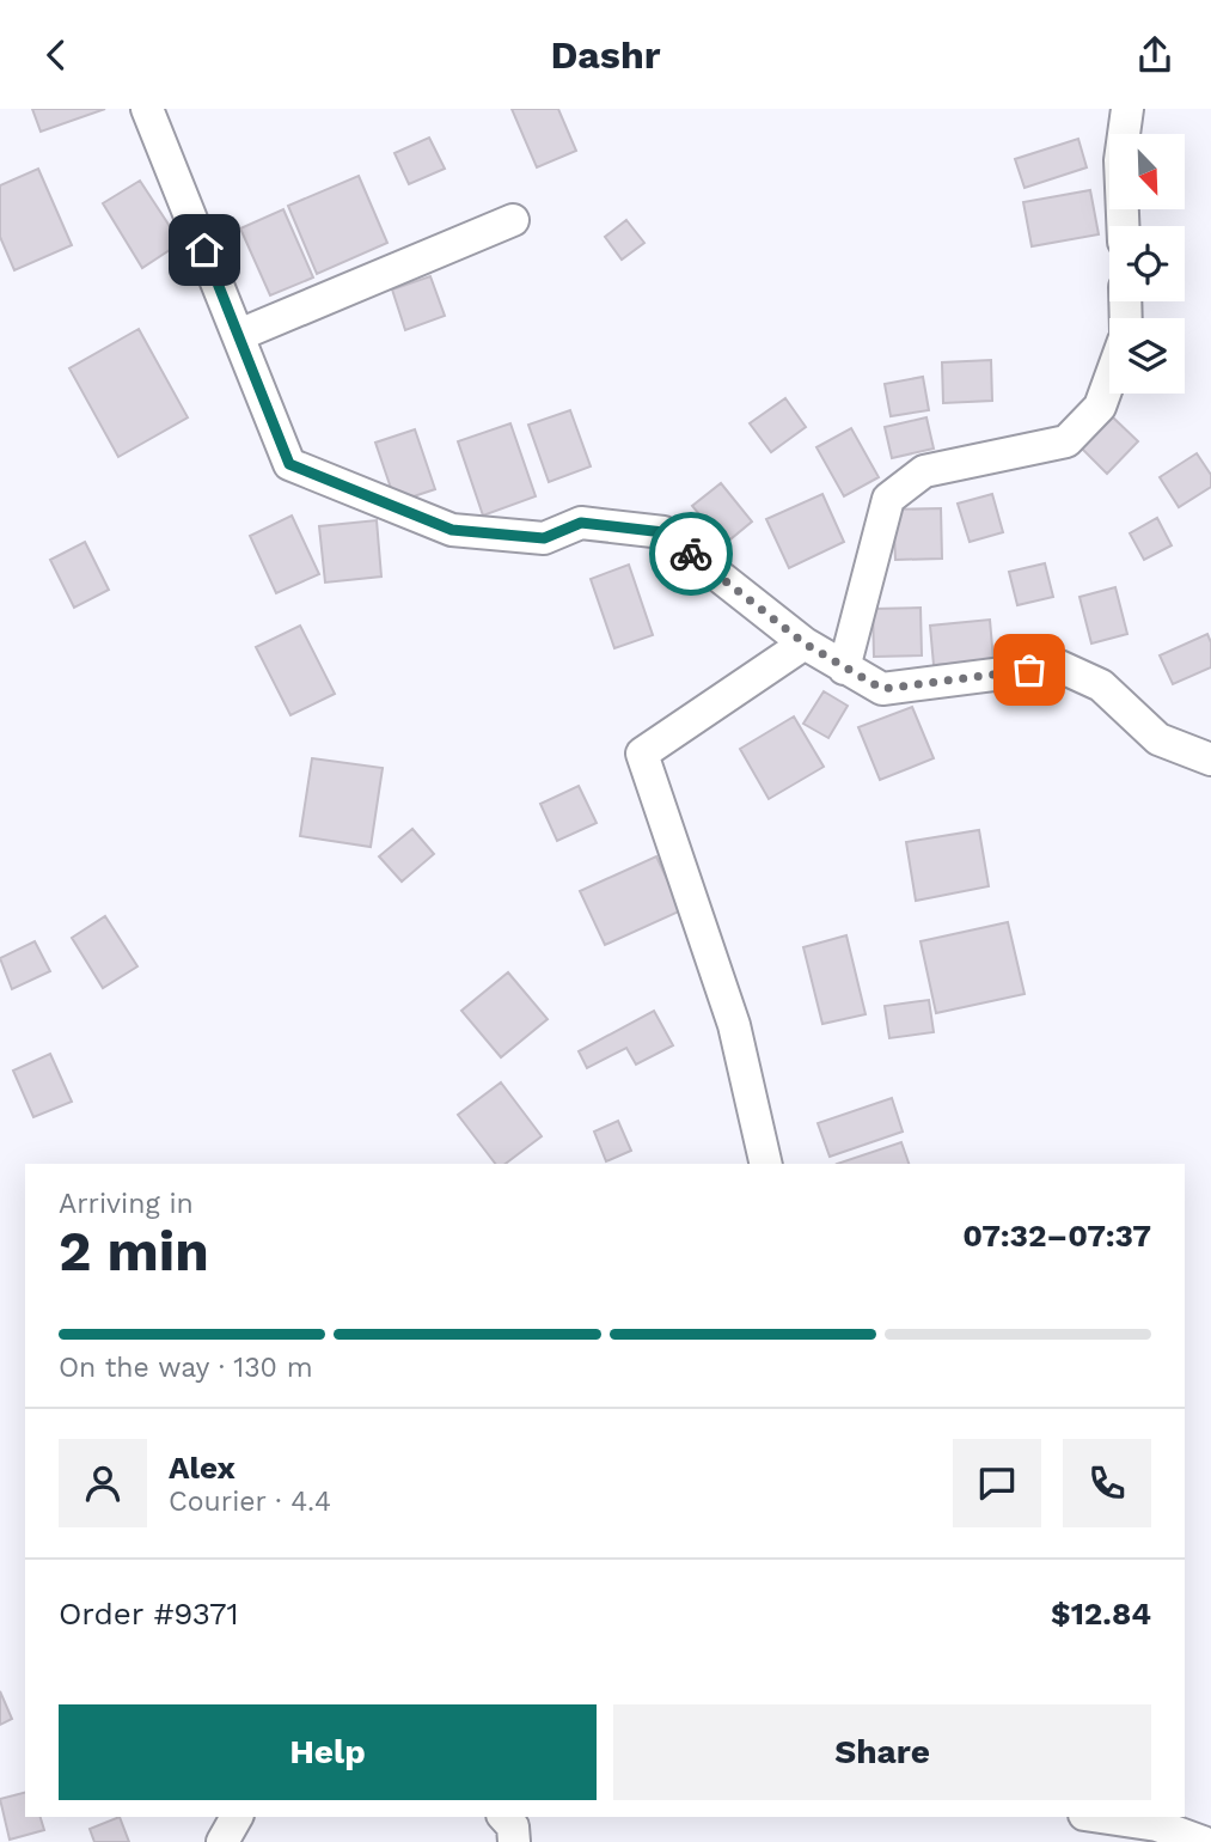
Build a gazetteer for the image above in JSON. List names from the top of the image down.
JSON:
{
  "north": "bottom right",
  "page": {
    "header": "Dashr",
    "heading": ["2 min", "Arriving in", "07:32–07:37"],
    "panel": [
      "Alex",
      "Courier · 4.4",
      "Order #9371",
      "$12.84"
    ],
    "bar": "On the way · 130 m",
    "buttons": ["Help", "Share"]
  }
}
